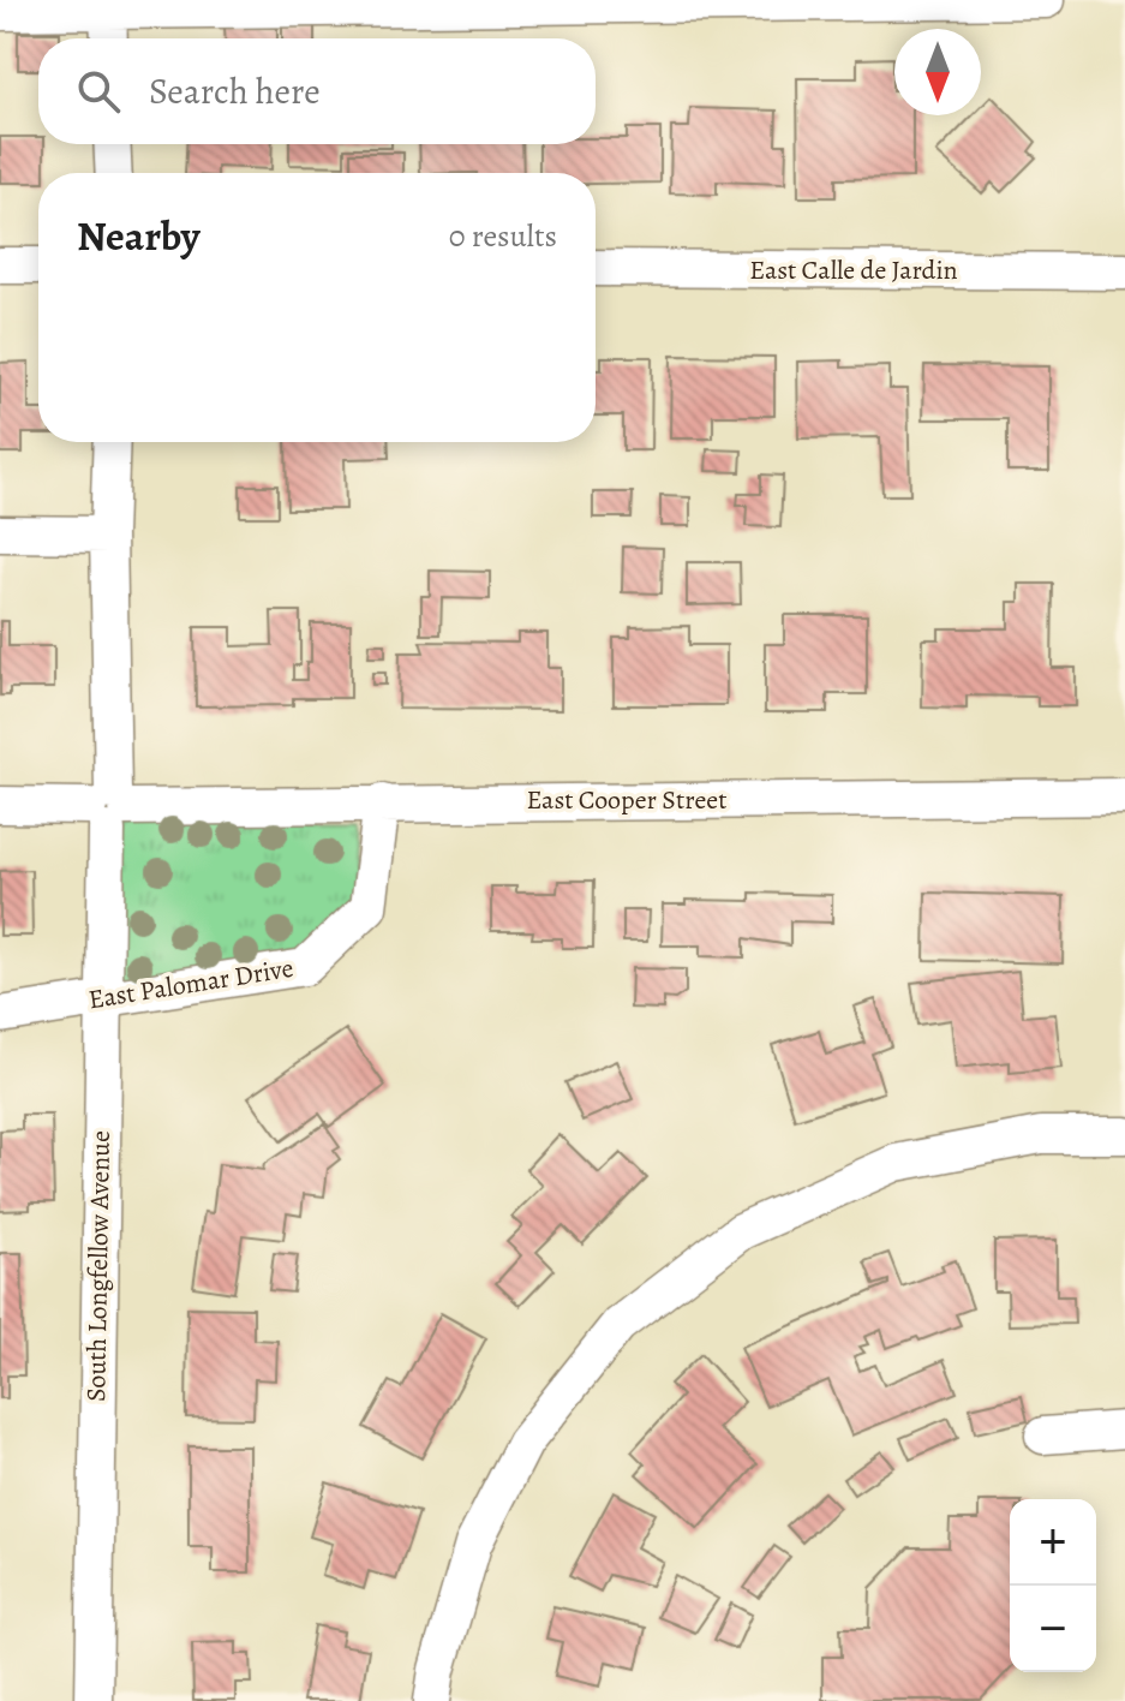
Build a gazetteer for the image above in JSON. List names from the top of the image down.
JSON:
{
  "streets": {
    "street": [
      "East Calle de Jardin",
      "East Cooper Street",
      "East Palomar Drive",
      "South Longfellow Avenue"
    ]
  },
  "crossings": [
    ["East Cooper Street", "East Palomar Drive"],
    ["East Cooper Street", "South Longfellow Avenue"],
    ["East Palomar Drive", "South Longfellow Avenue"]
  ],
  "north": "bottom",
  "page": {
    "search": "Search here",
    "heading": ["Nearby", "0 results"],
    "map_buttons": ["+", "−"]
  }
}
